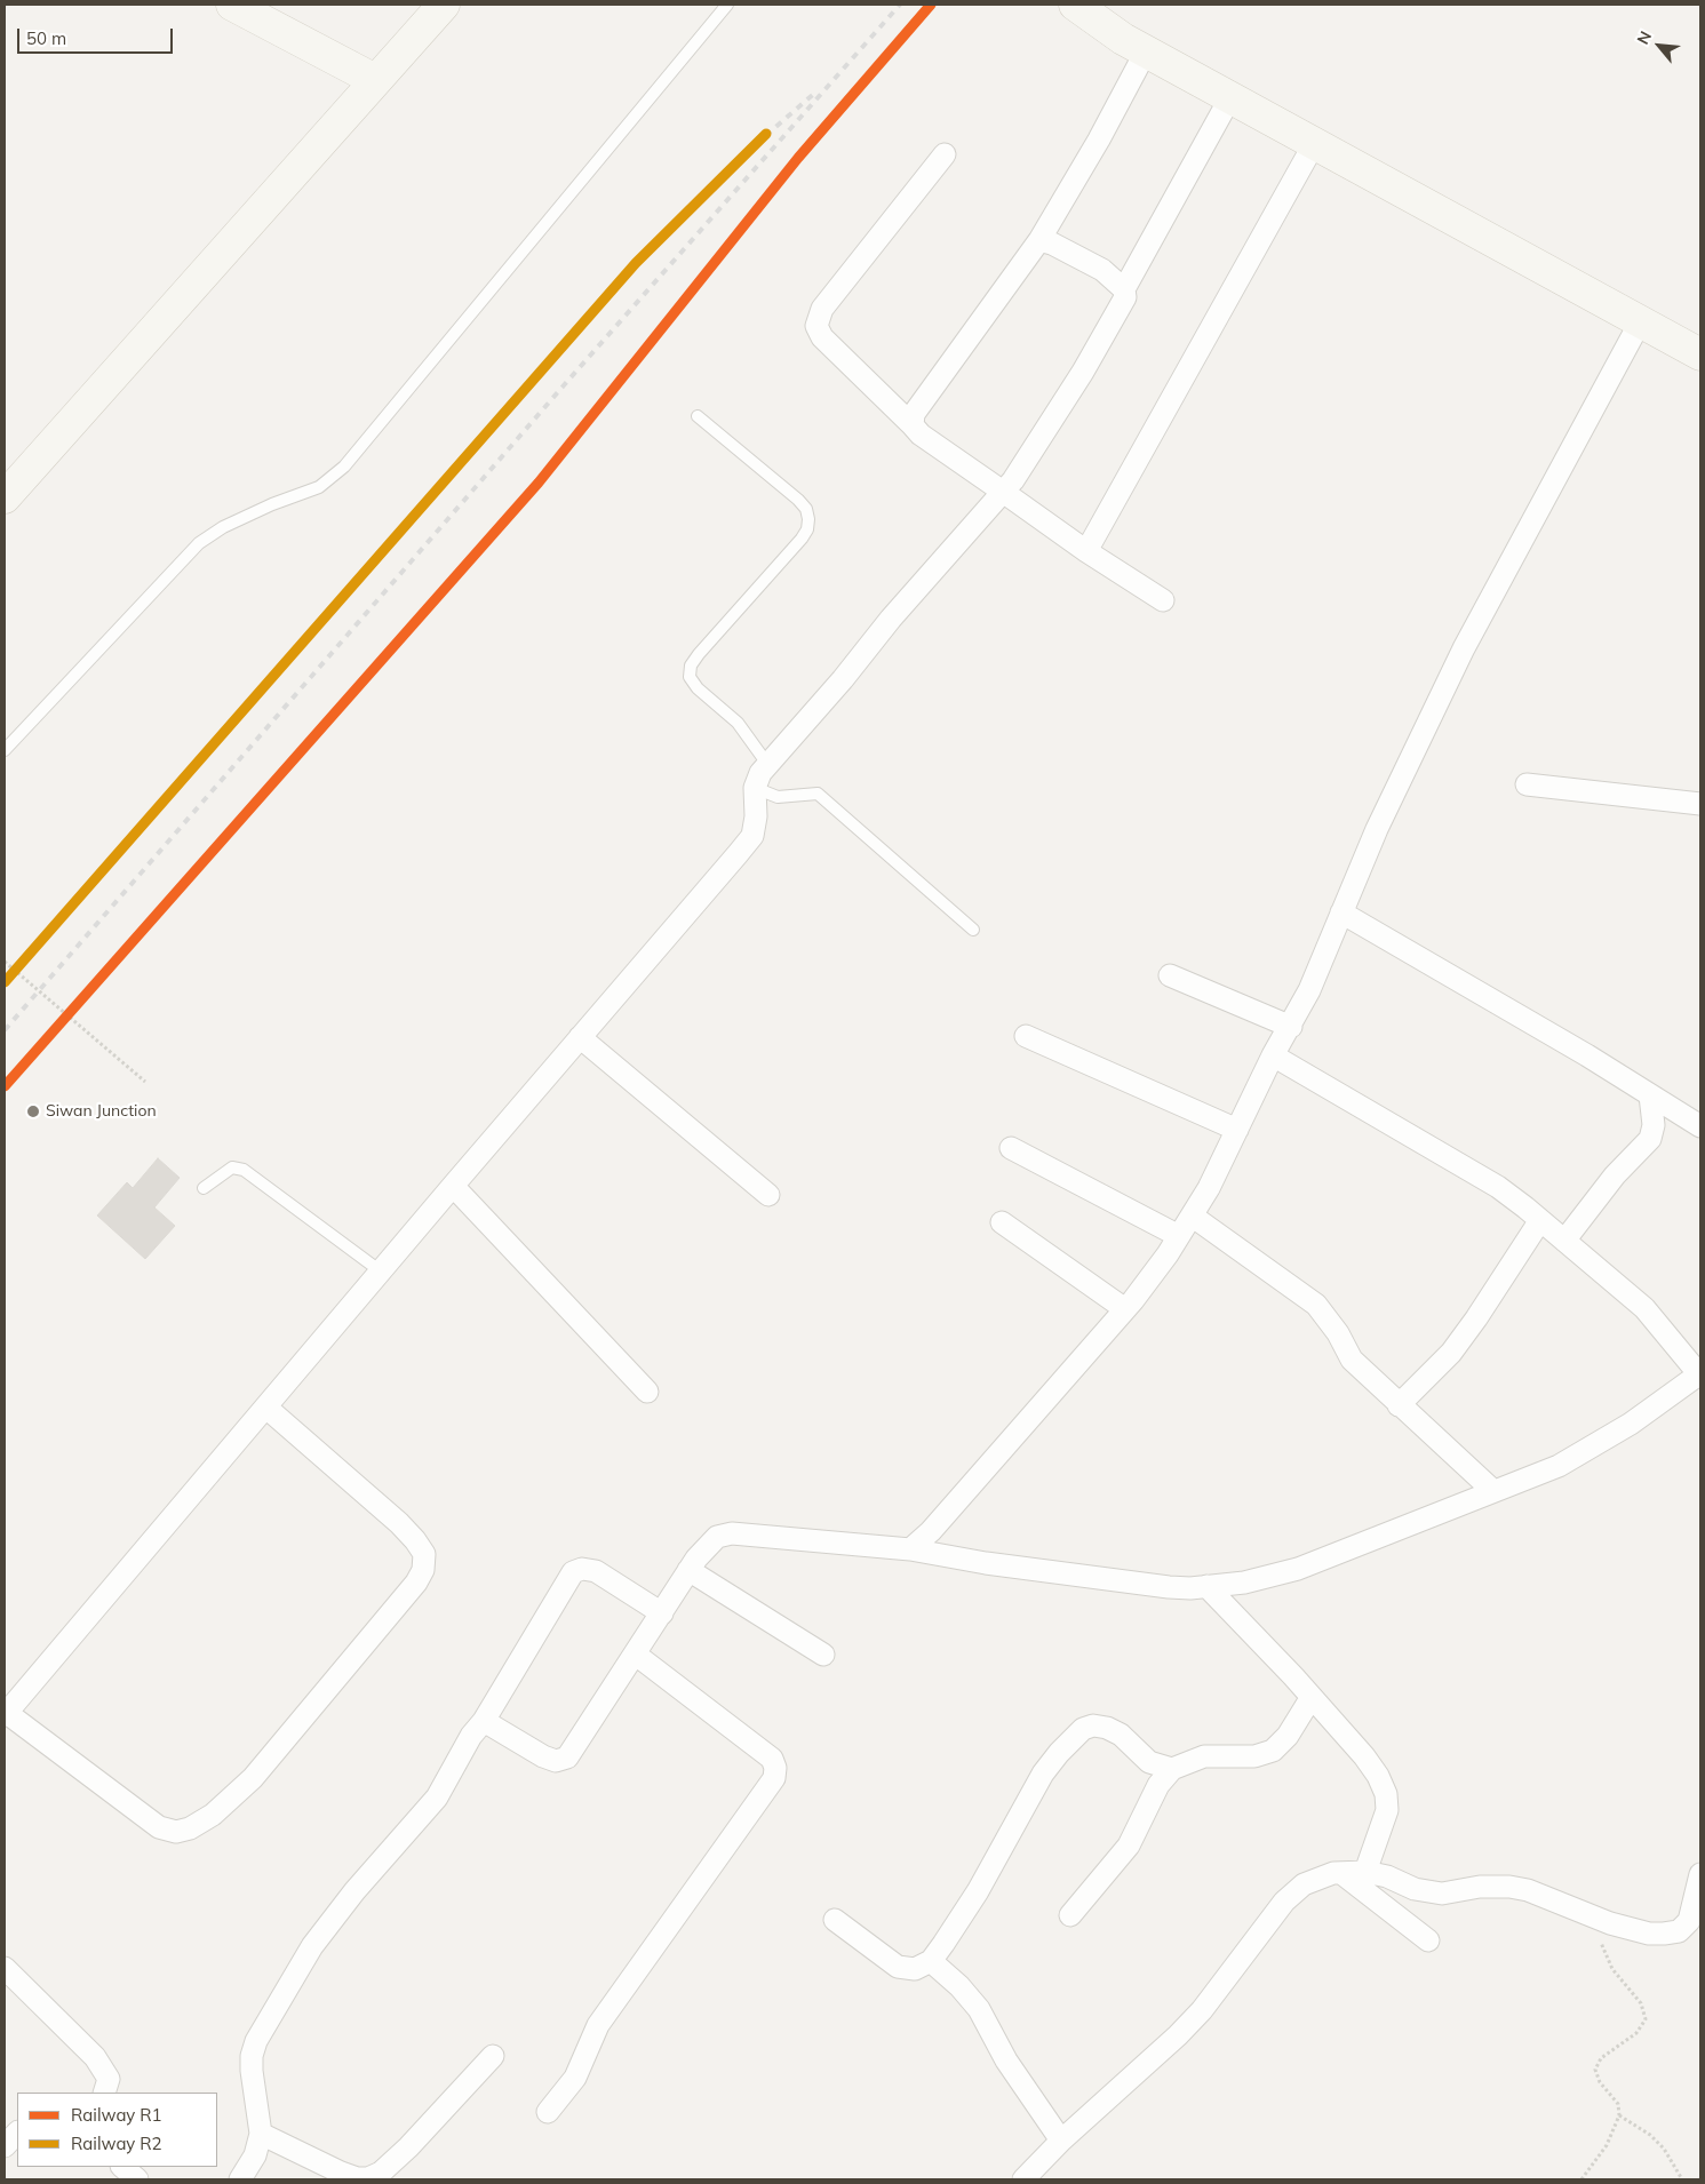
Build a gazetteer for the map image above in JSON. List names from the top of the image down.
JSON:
{
  "places": ["Siwan Junction"],
  "lines": ["rail line R1", "rail line R2"],
  "legend": ["Railway R1", "Railway R2"],
  "scale_bar": "50 m",
  "north": "top left"
}
